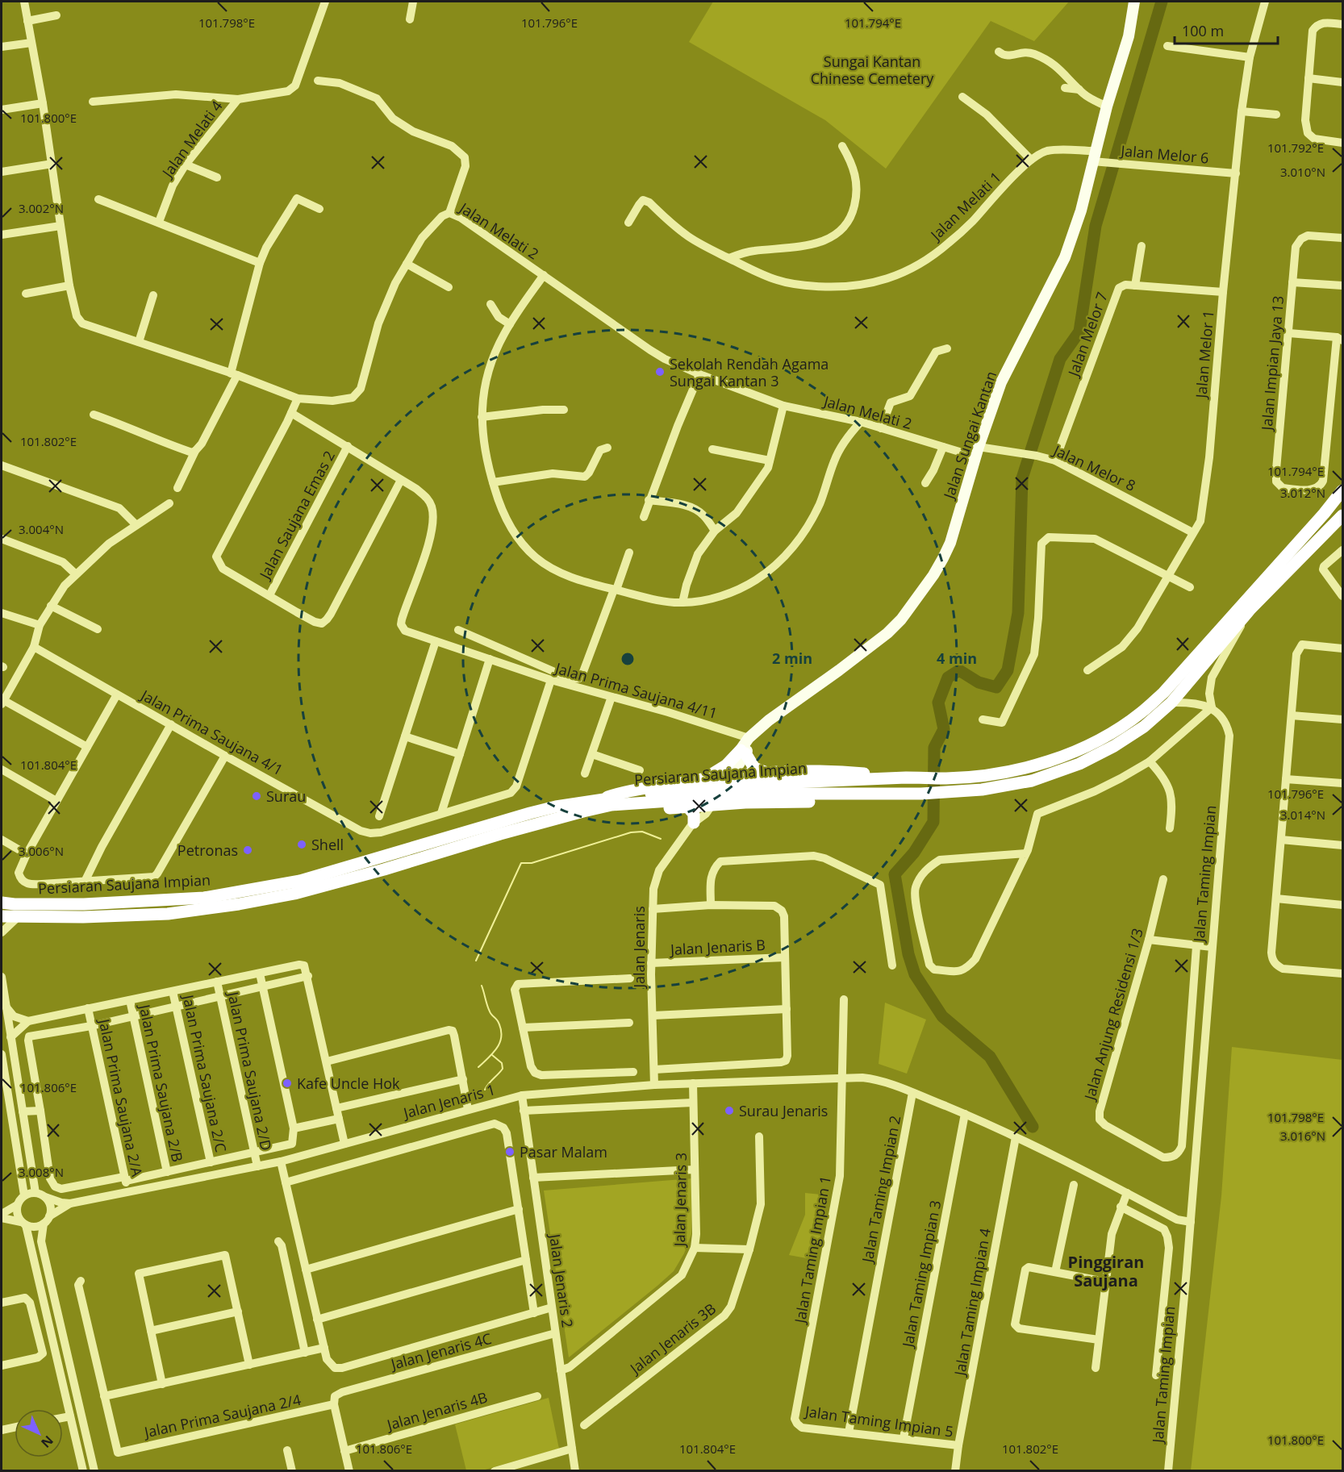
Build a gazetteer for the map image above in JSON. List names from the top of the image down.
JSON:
{
  "streets": {
    "highway": ["Persiaran Saujana Impian"],
    "main road": ["Jalan Sungai Kantan"],
    "street": [
      "Jalan Melati 4",
      "Jalan Melor 6",
      "Jalan Melati 1",
      "Jalan Melati 2",
      "Jalan Melor 7",
      "Jalan Melor 1",
      "Jalan Impian Jaya 13",
      "Jalan Melor 8",
      "Jalan Saujana Emas 2",
      "Jalan Prima Saujana 4/11",
      "Jalan Prima Saujana 4/1",
      "Jalan Taming Impian",
      "Jalan Jenaris",
      "Jalan Jenaris B",
      "Jalan Anjung Residensi 1/3",
      "Jalan Prima Saujana 2/D",
      "Jalan Prima Saujana 2/C",
      "Jalan Prima Saujana 2/B",
      "Jalan Prima Saujana 2/A",
      "Jalan Jenaris 1",
      "Jalan Taming Impian 2",
      "Jalan Jenaris 3",
      "Jalan Taming Impian 1",
      "Jalan Taming Impian 3",
      "Jalan Jenaris 2",
      "Jalan Taming Impian 4",
      "Jalan Jenaris 3B",
      "Jalan Jenaris 4C",
      "Jalan Jenaris 4B",
      "Jalan Prima Saujana 2/4",
      "Jalan Taming Impian 5"
    ]
  },
  "crossings": [
    ["Jalan Melor 6", "Jalan Melati 1"],
    ["Jalan Melor 6", "Jalan Melor 1"],
    ["Jalan Melor 6", "Jalan Sungai Kantan"],
    ["Jalan Melati 1", "Jalan Sungai Kantan"],
    ["Jalan Melati 2", "Jalan Sungai Kantan"],
    ["Jalan Melati 2", "Jalan Melor 8"],
    ["Jalan Melor 7", "Jalan Melor 8"],
    ["Jalan Melor 1", "Jalan Melor 8"],
    ["Jalan Sungai Kantan", "Jalan Melor 8"],
    ["Jalan Sungai Kantan", "Jalan Prima Saujana 4/11"],
    ["Jalan Sungai Kantan", "Jalan Jenaris"],
    ["Jalan Saujana Emas 2", "Jalan Prima Saujana 4/11"],
    ["Jalan Prima Saujana 4/11", "Jalan Prima Saujana 4/1"],
    ["Jalan Jenaris", "Jalan Jenaris B"],
    ["Jalan Jenaris", "Jalan Jenaris 1"],
    ["Jalan Prima Saujana 2/D", "Jalan Jenaris 1"],
    ["Jalan Prima Saujana 2/A", "Jalan Jenaris 1"],
    ["Jalan Jenaris 1", "Jalan Jenaris 3"],
    ["Jalan Jenaris 1", "Jalan Taming Impian 1"],
    ["Jalan Jenaris 1", "Jalan Jenaris 2"],
    ["Jalan Taming Impian 2", "Jalan Taming Impian 5"],
    ["Jalan Jenaris 3", "Jalan Jenaris 2"],
    ["Jalan Taming Impian 1", "Jalan Taming Impian 5"],
    ["Jalan Taming Impian 3", "Jalan Taming Impian 5"],
    ["Jalan Jenaris 2", "Jalan Jenaris 4C"],
    ["Jalan Taming Impian 4", "Jalan Taming Impian 5"],
    ["Jalan Jenaris 4C", "Jalan Prima Saujana 2/4"]
  ],
  "districts": ["Pinggiran Saujana"],
  "parks": ["Sungai Kantan Chinese Cemetery"],
  "places": [
    "Sekolah Rendah Agama Sungai Kantan 3",
    "Surau",
    "Shell",
    "Petronas",
    "Kafe Uncle Hok",
    "Surau Jenaris",
    "Pasar Malam"
  ],
  "scale_bar": "100 m",
  "north": "bottom right",
  "coordinates": [
    "101.798°E",
    "101.796°E",
    "101.794°E",
    "101.800°E",
    "101.792°E",
    "3.010°N",
    "3.002°N",
    "101.802°E",
    "3.012°N",
    "3.004°N",
    "101.804°E",
    "3.014°N",
    "3.006°N",
    "101.806°E",
    "3.016°N",
    "3.008°N"
  ],
  "rings": ["2 min", "4 min"]
}
